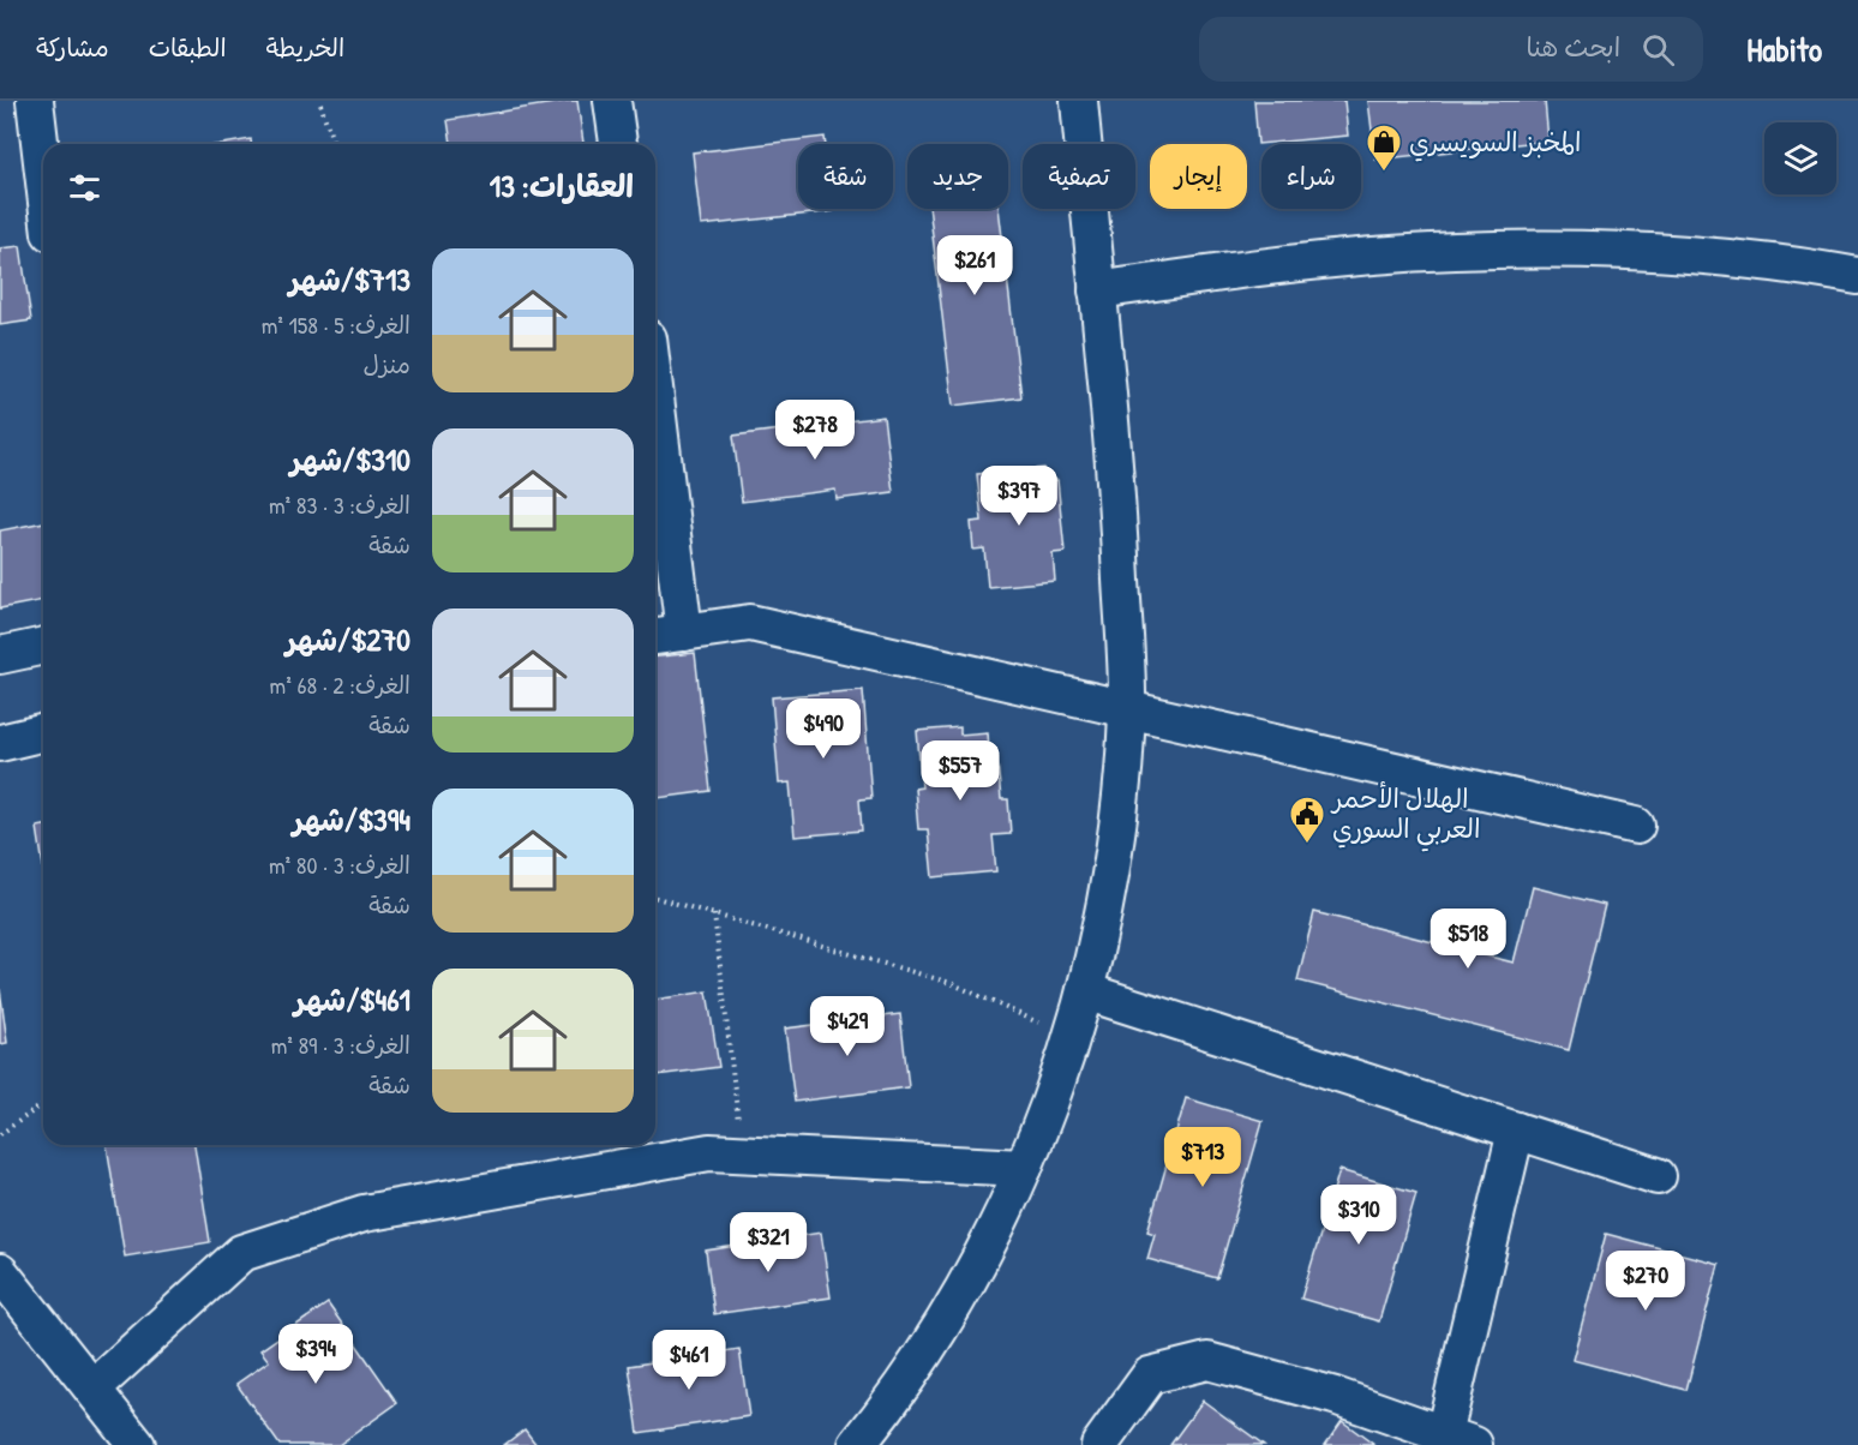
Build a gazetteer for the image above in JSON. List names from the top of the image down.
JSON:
{
  "places": {
    "shop": ["المخبز السويسري"],
    "public building": ["الهلال الأحمر العربي السوري"]
  },
  "page": {
    "header": "Habito",
    "search": "ابحث هنا",
    "nav": ["الخريطة", "الطبقات", "مشاركة"],
    "chip": [
      "شراء",
      "إيجار",
      "تصفية",
      "جديد",
      "شقة"
    ],
    "heading": "العقارات: 13",
    "list": [
      {
        "name": "$713/شهر",
        "note": "الغرف: 5 · 158 m² · منزل"
      },
      {
        "name": "$310/شهر",
        "note": "الغرف: 3 · 83 m² · شقة"
      },
      {
        "name": "$270/شهر",
        "note": "الغرف: 2 · 68 m² · شقة"
      },
      {
        "name": "$394/شهر",
        "note": "الغرف: 3 · 80 m² · شقة"
      },
      {
        "name": "$461/شهر",
        "note": "الغرف: 3 · 89 m² · شقة"
      }
    ],
    "price": [
      "$261",
      "$278",
      "$397",
      "$490",
      "$557",
      "$518",
      "$429",
      "$713",
      "$310",
      "$321",
      "$270",
      "$394",
      "$461"
    ]
  }
}
